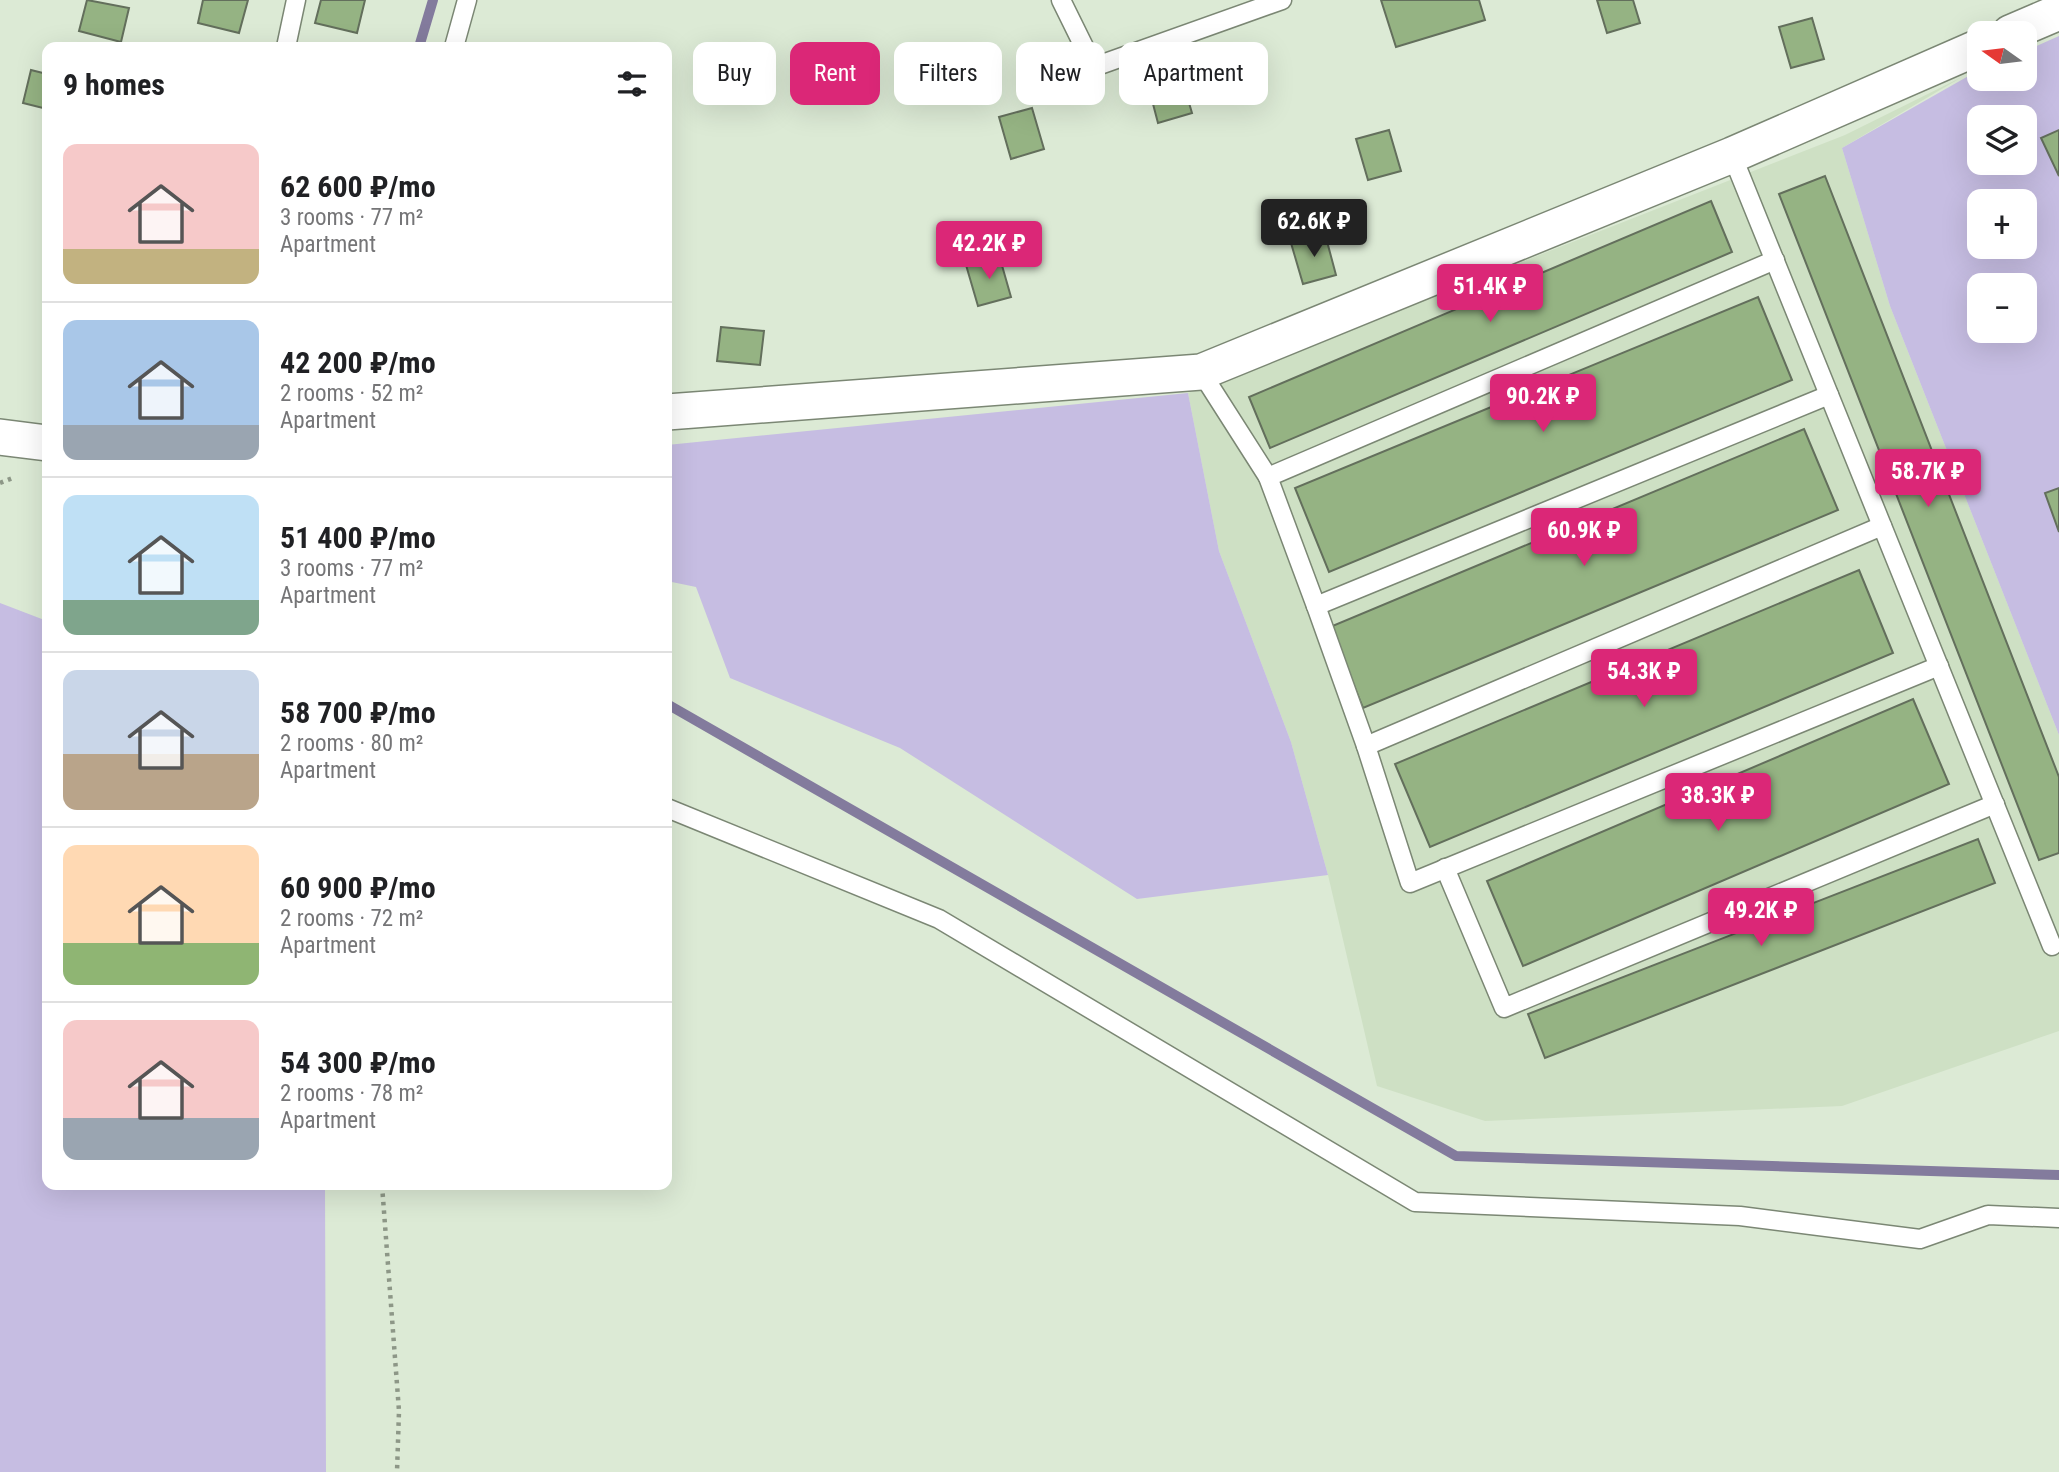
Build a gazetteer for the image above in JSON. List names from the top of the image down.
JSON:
{
  "north": "left",
  "page": {
    "map_buttons": ["+", "−"],
    "chip": [
      "Buy",
      "Rent",
      "Filters",
      "New",
      "Apartment"
    ],
    "heading": "9 homes",
    "list": [
      {
        "name": "62 600 ₽/mo",
        "note": "3 rooms · 77 m² · Apartment"
      },
      {
        "name": "42 200 ₽/mo",
        "note": "2 rooms · 52 m² · Apartment"
      },
      {
        "name": "51 400 ₽/mo",
        "note": "3 rooms · 77 m² · Apartment"
      },
      {
        "name": "58 700 ₽/mo",
        "note": "2 rooms · 80 m² · Apartment"
      },
      {
        "name": "60 900 ₽/mo",
        "note": "2 rooms · 72 m² · Apartment"
      },
      {
        "name": "54 300 ₽/mo",
        "note": "2 rooms · 78 m² · Apartment"
      }
    ],
    "price": [
      "62.6K ₽",
      "42.2K ₽",
      "51.4K ₽",
      "90.2K ₽",
      "58.7K ₽",
      "60.9K ₽",
      "54.3K ₽",
      "38.3K ₽",
      "49.2K ₽"
    ]
  }
}
